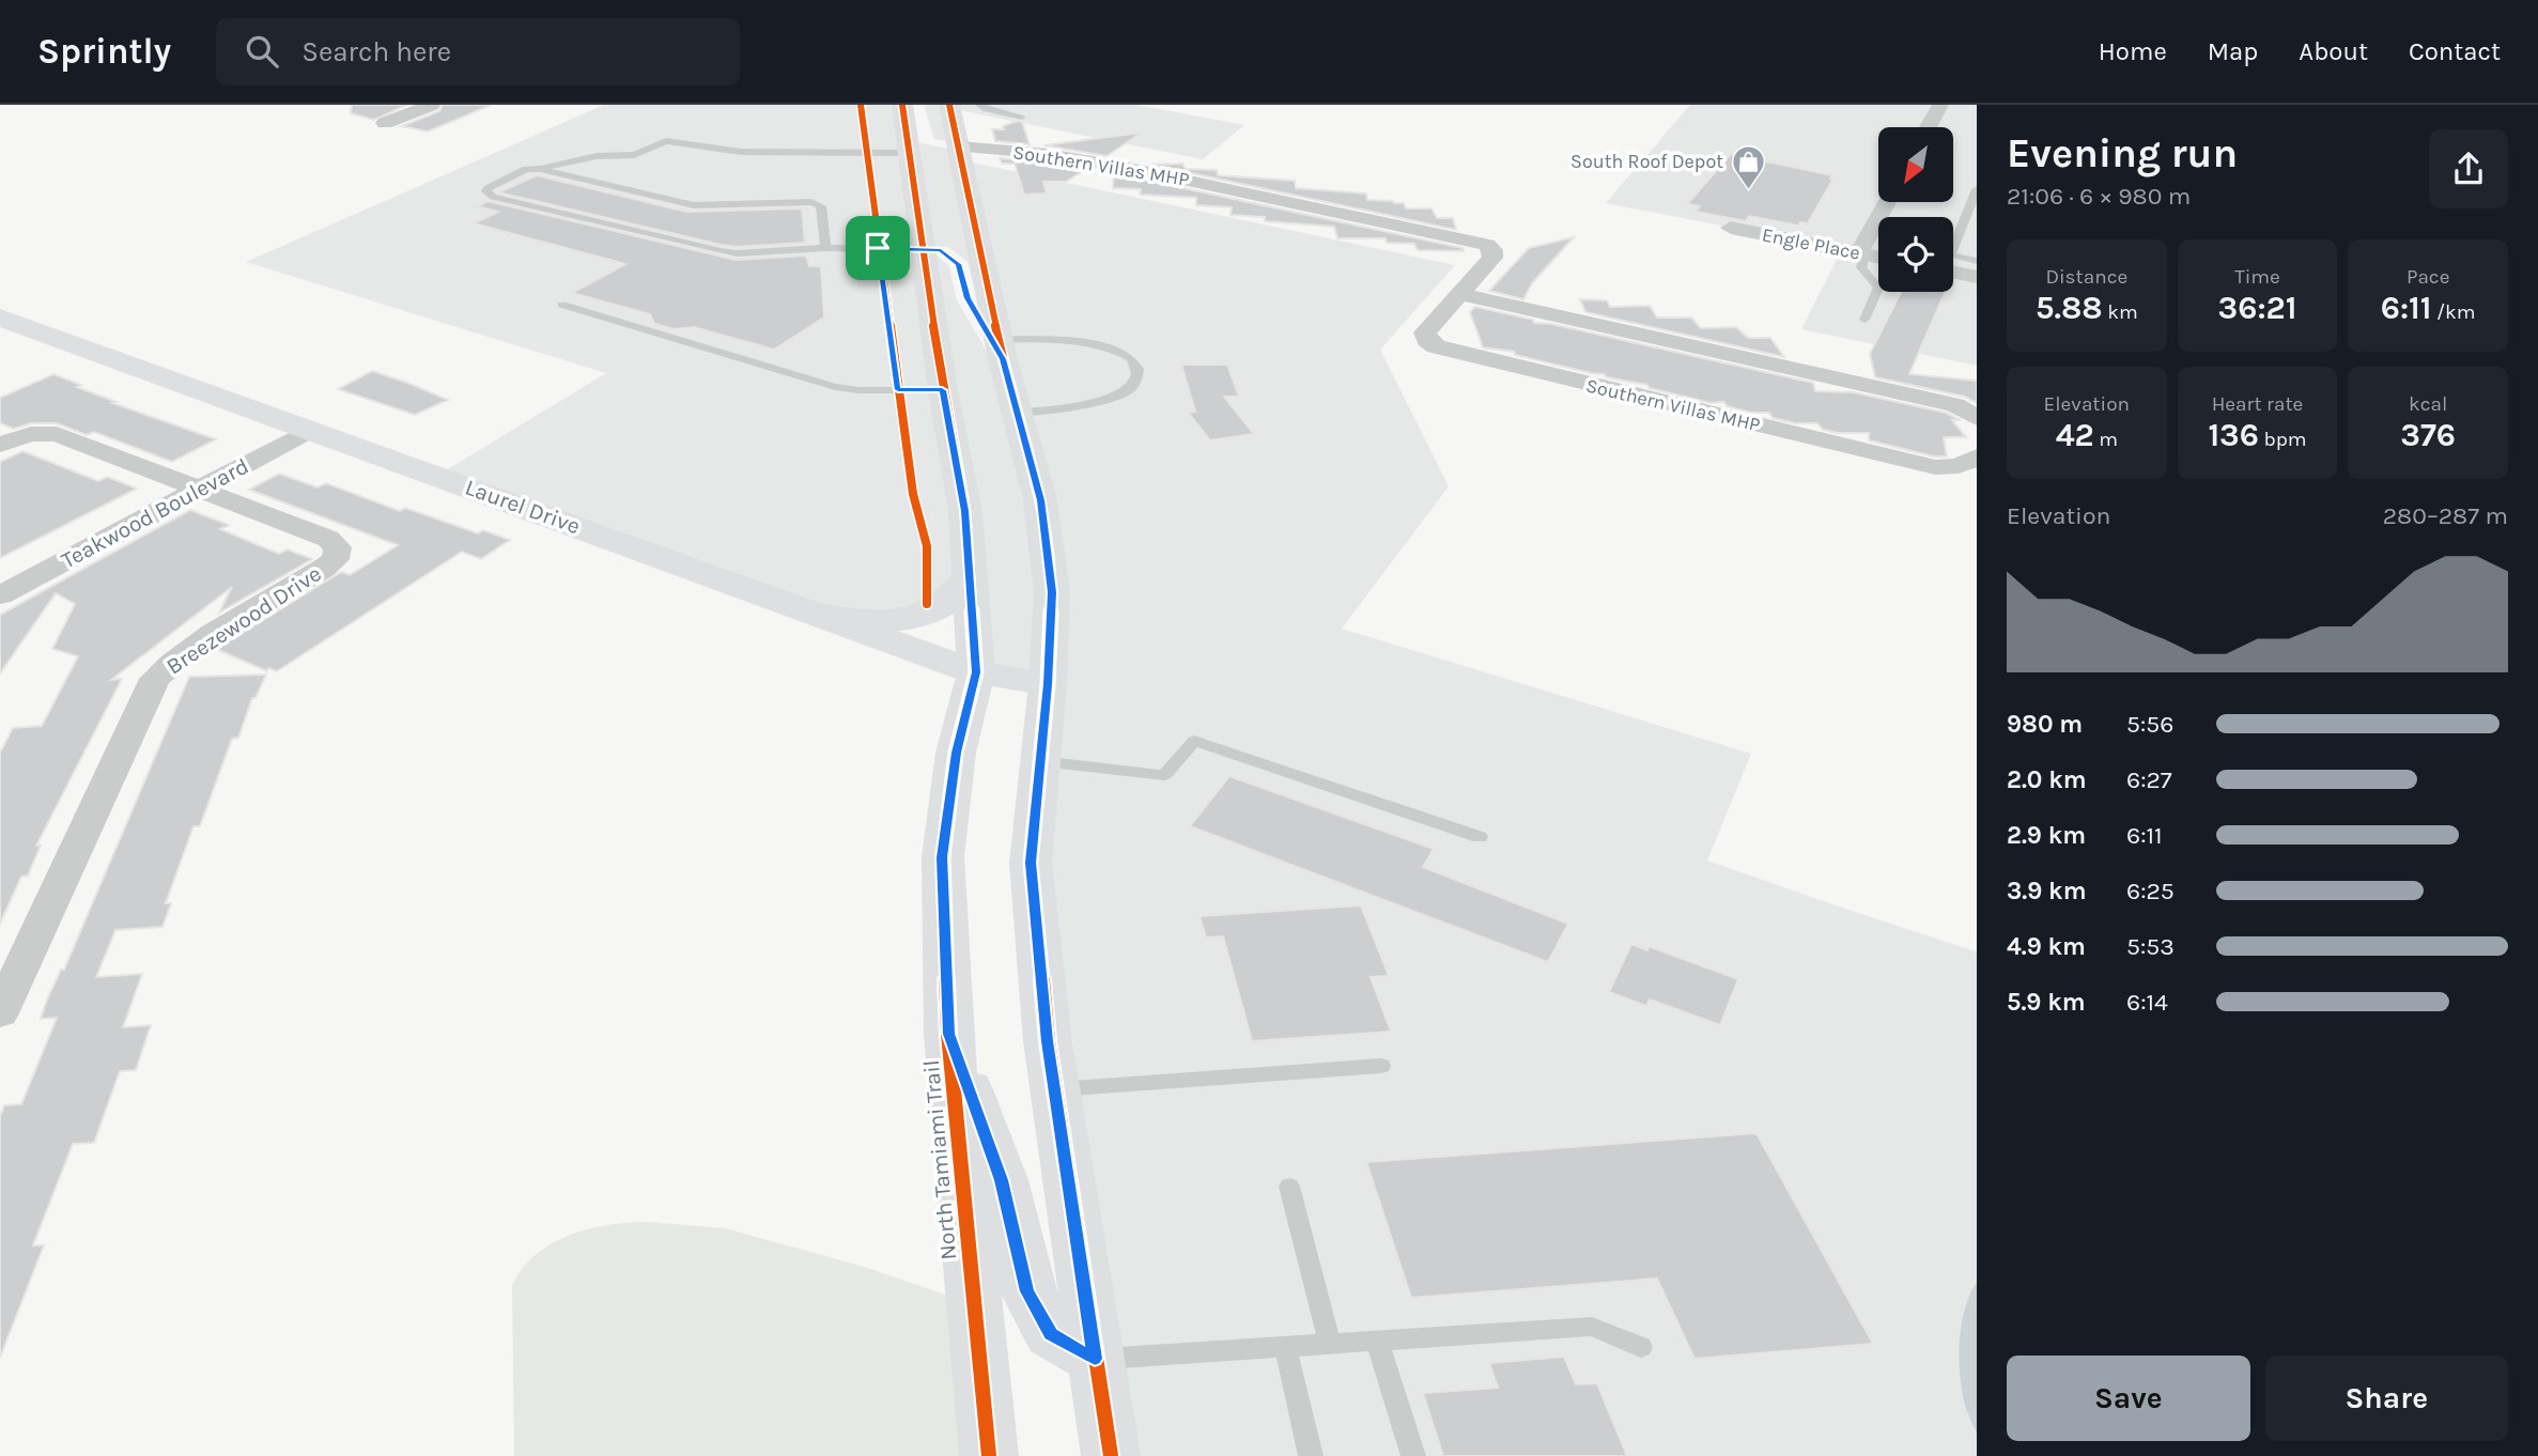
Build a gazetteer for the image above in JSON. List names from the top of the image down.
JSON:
{
  "streets": {
    "main road": ["Laurel Drive", "North Tamiami Trail"],
    "street": [
      "Southern Villas MHP",
      "Engle Place",
      "Teakwood Boulevard",
      "Breezewood Drive"
    ]
  },
  "crossings": [
    ["Southern Villas MHP", "North Tamiami Trail"],
    ["Laurel Drive", "Teakwood Boulevard"],
    ["Laurel Drive", "North Tamiami Trail"],
    ["Teakwood Boulevard", "Breezewood Drive"]
  ],
  "places": {
    "shop": ["South Roof Depot"]
  },
  "north": "bottom left",
  "page": {
    "header": "Sprintly",
    "search": "Search here",
    "nav": [
      "Home",
      "Map",
      "About",
      "Contact"
    ],
    "heading": ["Evening run", "21:06 · 6 × 980 m"],
    "stats": [
      ["Distance", "5.88 km"],
      ["Time", "36:21"],
      ["Pace", "6:11 /km"],
      ["Elevation", "42 m"],
      ["Heart rate", "136 bpm"],
      ["kcal", "376"]
    ],
    "chart": ["Elevation", "280–287 m"],
    "list": [
      {
        "name": "980 m",
        "note": "5:56"
      },
      {
        "name": "2.0 km",
        "note": "6:27"
      },
      {
        "name": "2.9 km",
        "note": "6:11"
      },
      {
        "name": "3.9 km",
        "note": "6:25"
      },
      {
        "name": "4.9 km",
        "note": "5:53"
      },
      {
        "name": "5.9 km",
        "note": "6:14"
      }
    ],
    "buttons": ["Save", "Share"]
  }
}
